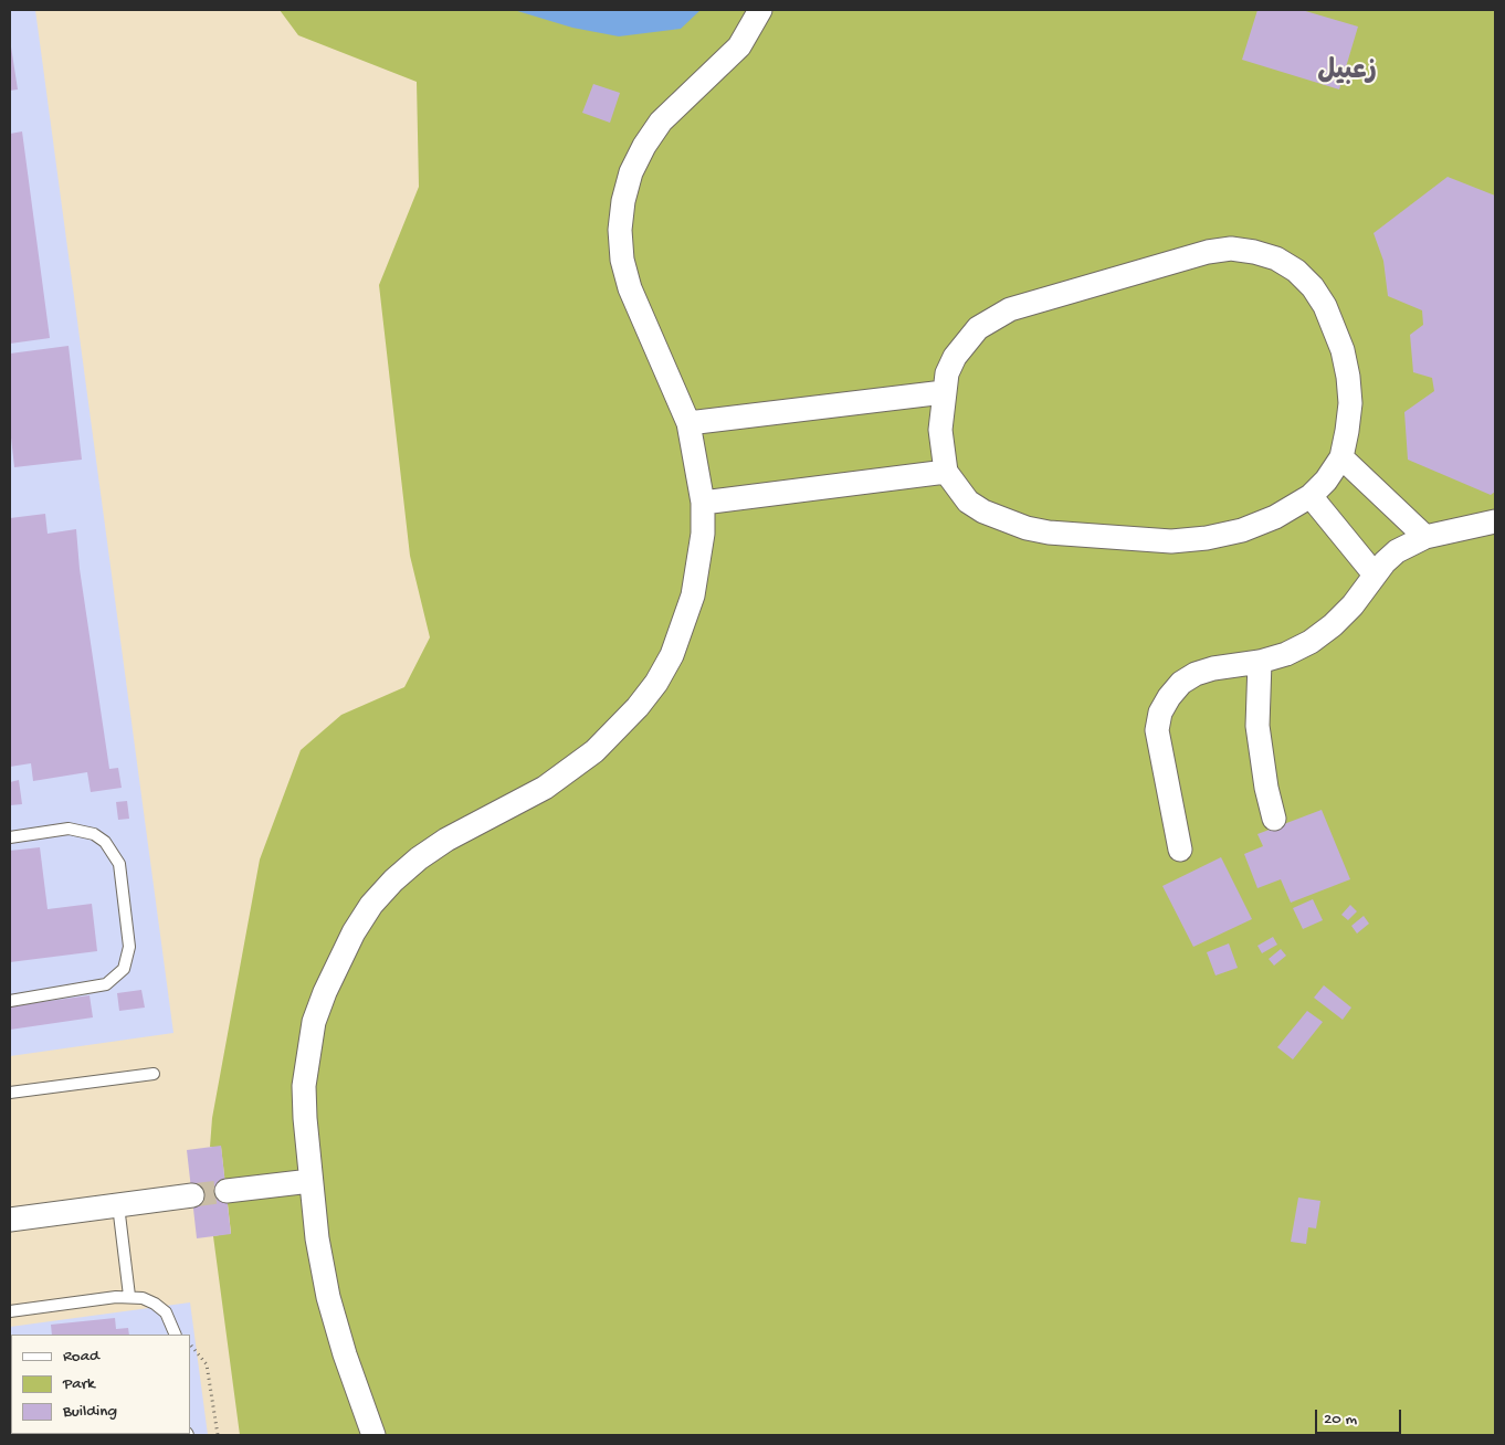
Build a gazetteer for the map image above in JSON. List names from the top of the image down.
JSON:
{
  "districts": ["زعبيل"],
  "legend": ["Road", "Park", "Building"],
  "scale_bar": "20 m"
}
